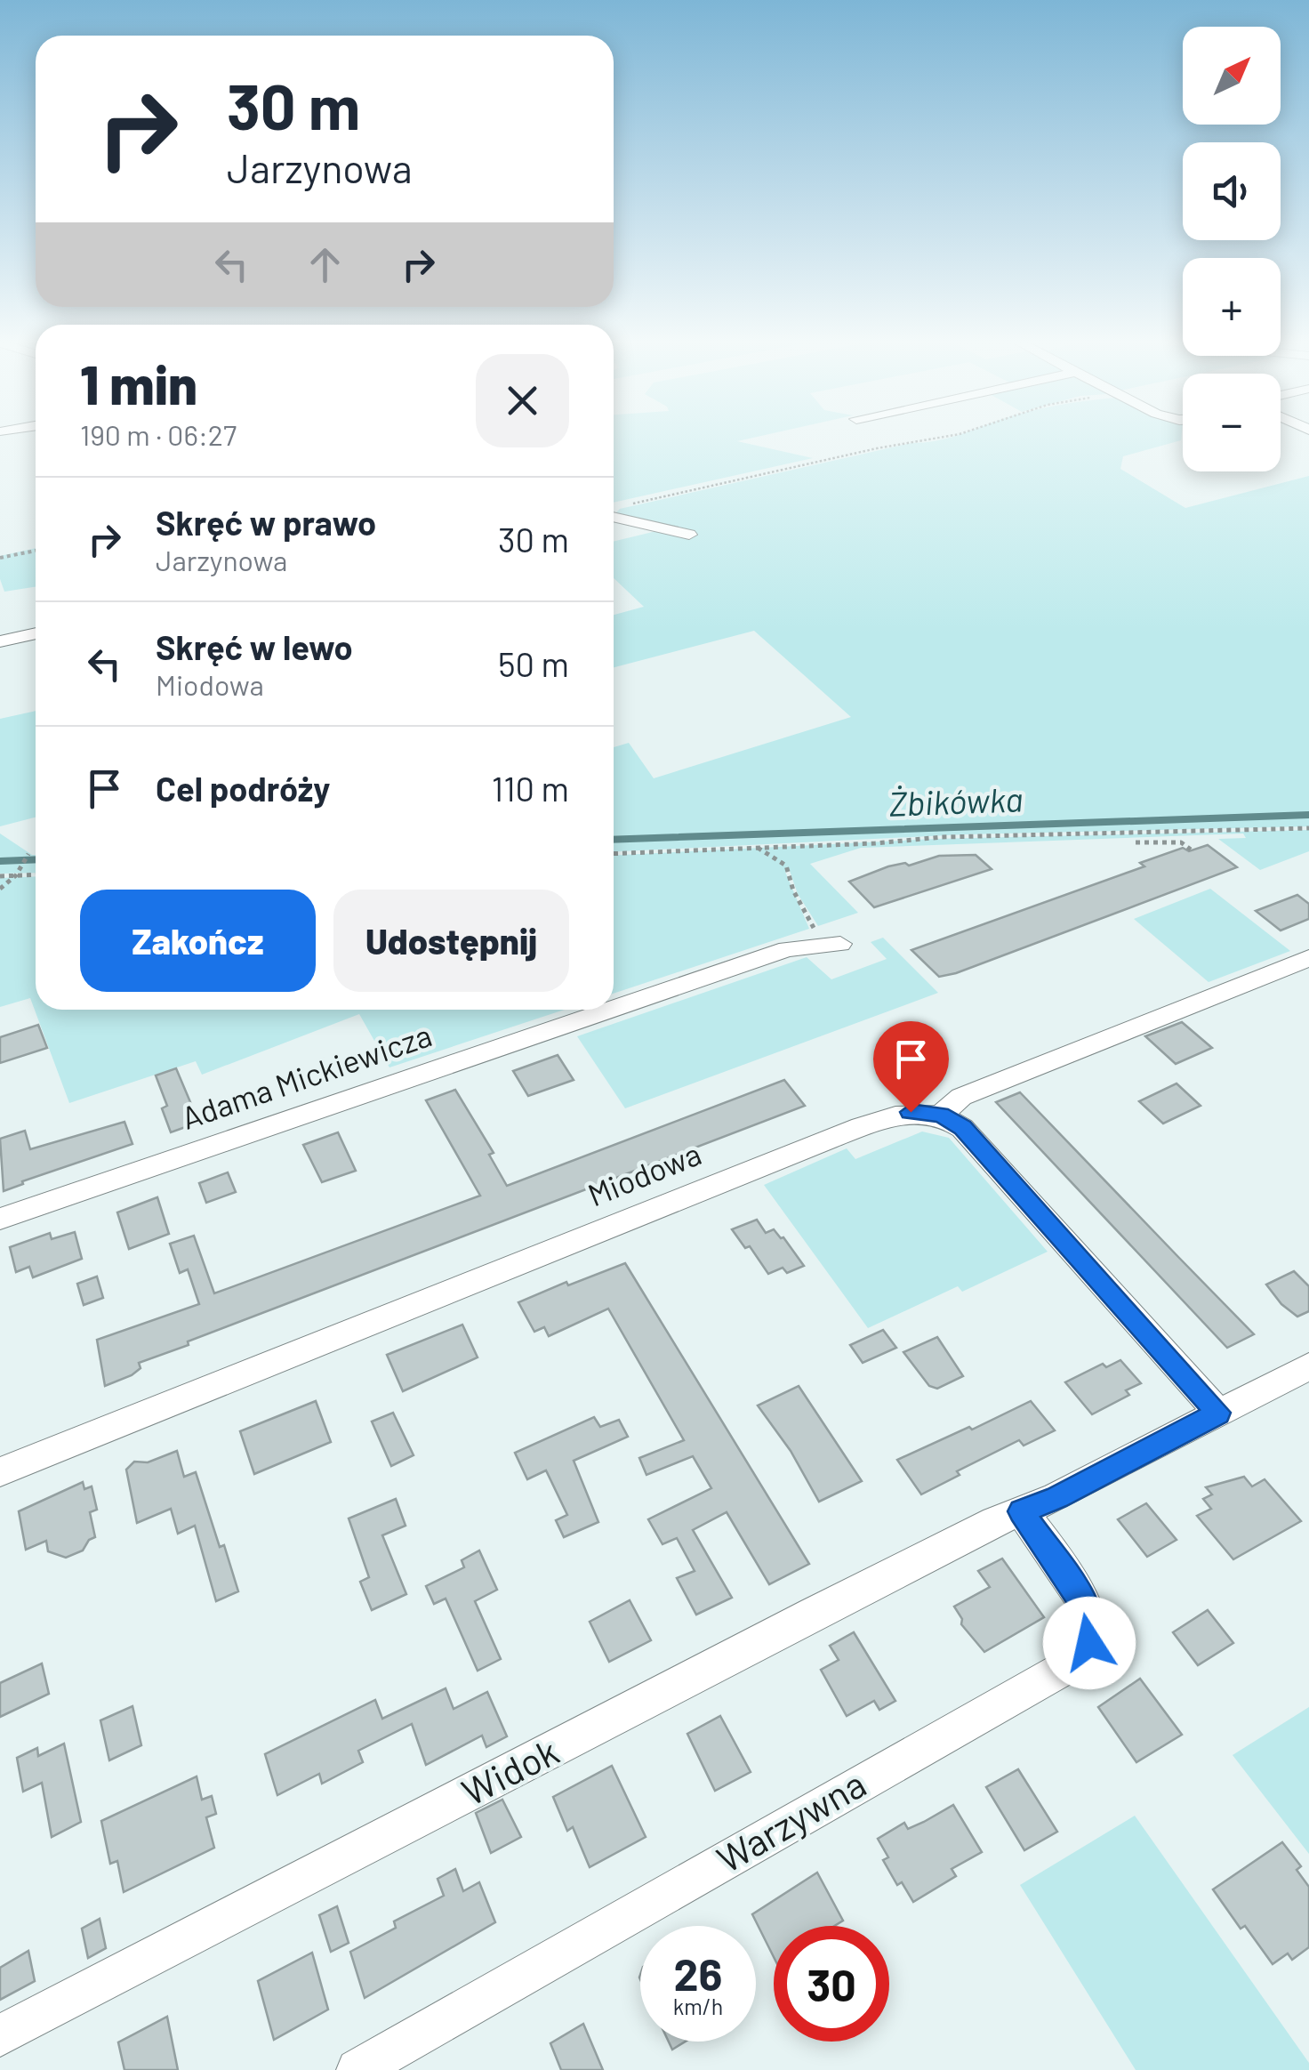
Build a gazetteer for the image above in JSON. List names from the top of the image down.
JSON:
{
  "streets": {
    "street": [
      "Adama Mickiewicza",
      "Miodowa",
      "Widok",
      "Warzywna"
    ]
  },
  "crossings": [
    ["Widok", "Warzywna"]
  ],
  "water": ["Żbikówka"],
  "north": "top right",
  "page": {
    "map_buttons": ["+", "−"],
    "turn": ["30 m", "Jarzynowa"],
    "heading": ["1 min", "190 m · 06:27"],
    "list": [
      {
        "name": "Skręć w prawo",
        "note": "Jarzynowa",
        "value": "30 m"
      },
      {
        "name": "Skręć w lewo",
        "note": "Miodowa",
        "value": "50 m"
      },
      {
        "name": "Cel podróży",
        "value": "110 m"
      }
    ],
    "buttons": ["Zakończ", "Udostępnij"],
    "speed": "26 km/h",
    "limit": "30"
  }
}
